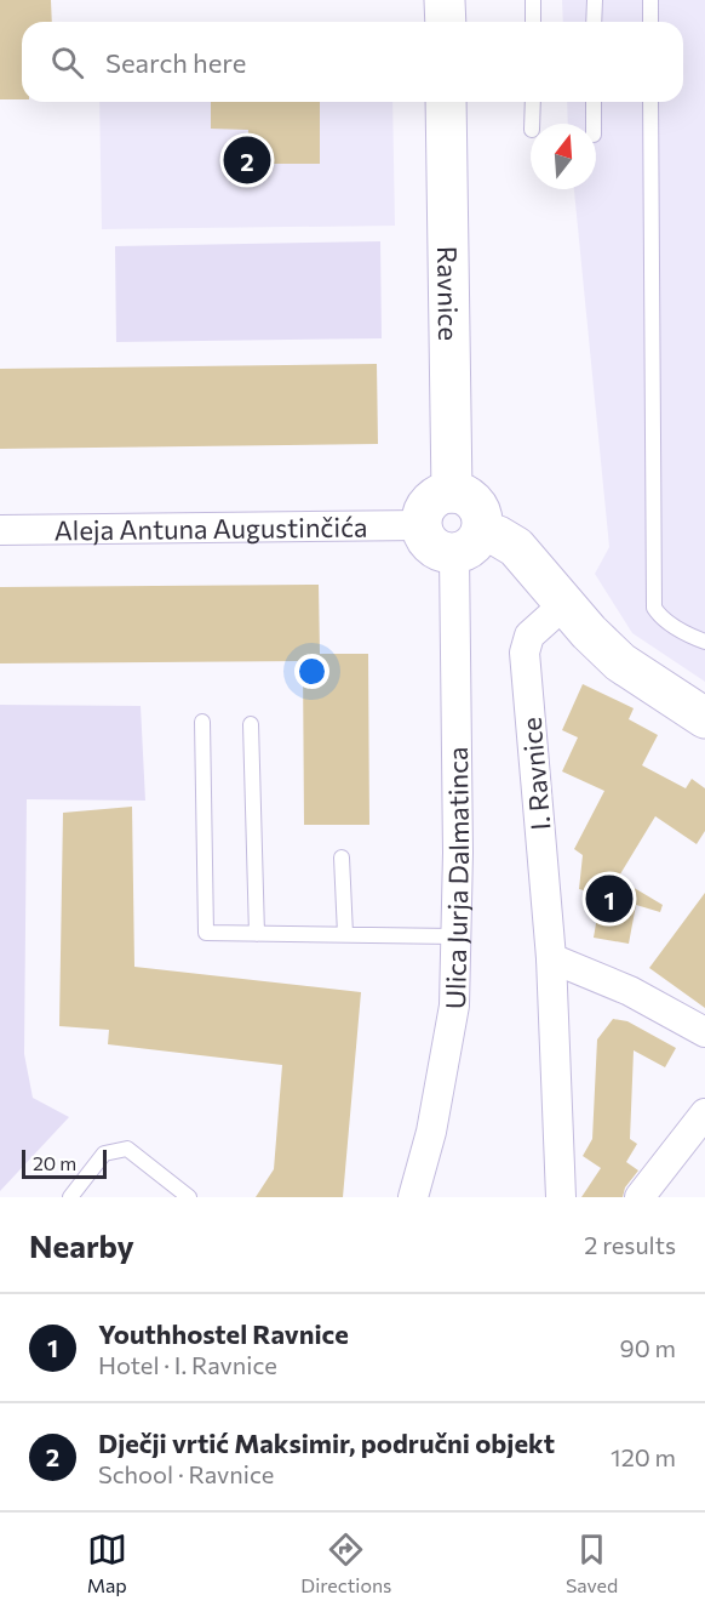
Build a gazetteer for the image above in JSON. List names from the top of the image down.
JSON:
{
  "streets": {
    "street": [
      "Ravnice",
      "Aleja Antuna Augustinčića",
      "I. Ravnice",
      "Ulica Jurja Dalmatinca"
    ]
  },
  "crossings": [
    ["Ravnice", "Aleja Antuna Augustinčića"],
    ["Ravnice", "Ulica Jurja Dalmatinca"],
    ["Aleja Antuna Augustinčića", "Ulica Jurja Dalmatinca"]
  ],
  "scale_bar": "20 m",
  "north": "top",
  "page": {
    "search": "Search here",
    "pins": ["2", "1"],
    "scale": "20 m",
    "heading": ["Nearby", "2 results"],
    "list": [
      {
        "mark": "1",
        "name": "Youthhostel Ravnice",
        "note": "Hotel · I. Ravnice",
        "value": "90 m"
      },
      {
        "mark": "2",
        "name": "Dječji vrtić Maksimir, područni objekt",
        "note": "School · Ravnice",
        "value": "120 m"
      }
    ],
    "nav": ["Map", "Directions", "Saved"]
  }
}
